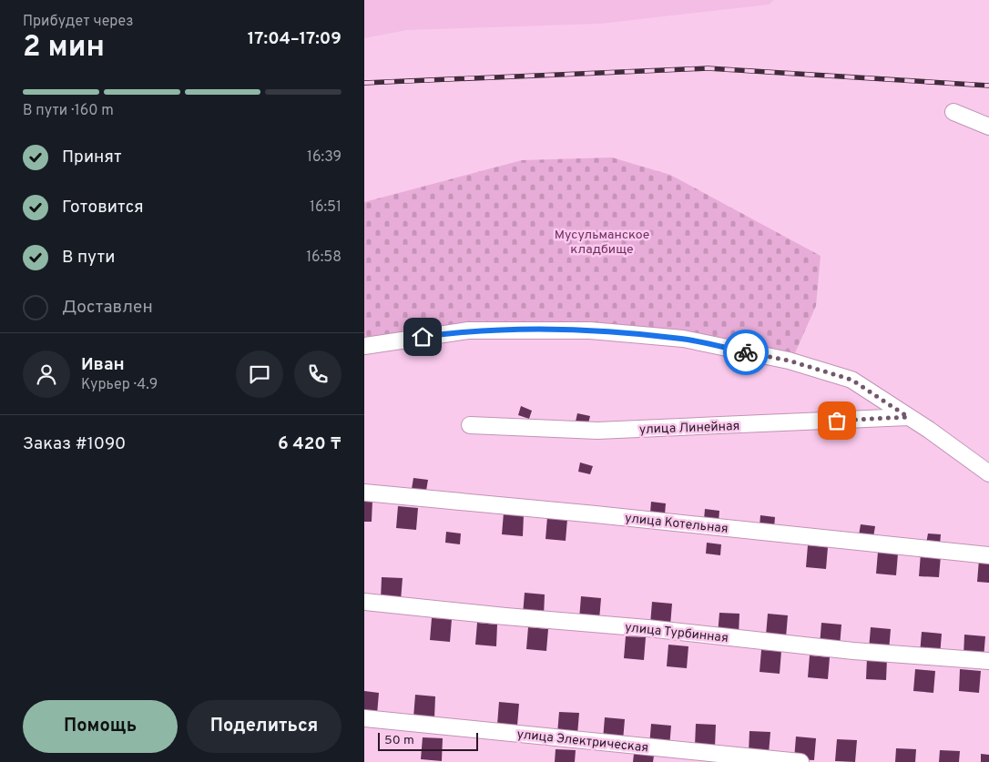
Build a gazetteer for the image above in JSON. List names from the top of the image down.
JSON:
{
  "streets": {
    "street": [
      "улица Линейная",
      "улица Котельная",
      "улица Турбинная",
      "улица Электрическая"
    ]
  },
  "parks": ["Мусульманское кладбище"],
  "scale_bar": "50 m",
  "page": {
    "heading": ["2 мин", "Прибудет через", "17:04–17:09"],
    "panel": [
      "Иван",
      "Курьер · 4.9",
      "Заказ #1090",
      "6 420 ₸"
    ],
    "bar": "В пути · 160 m",
    "list": [
      ["Принят", "16:39"],
      ["Готовится", "16:51"],
      ["В пути", "16:58"],
      "Доставлен"
    ],
    "buttons": ["Помощь", "Поделиться"],
    "scale": "50 m"
  }
}
